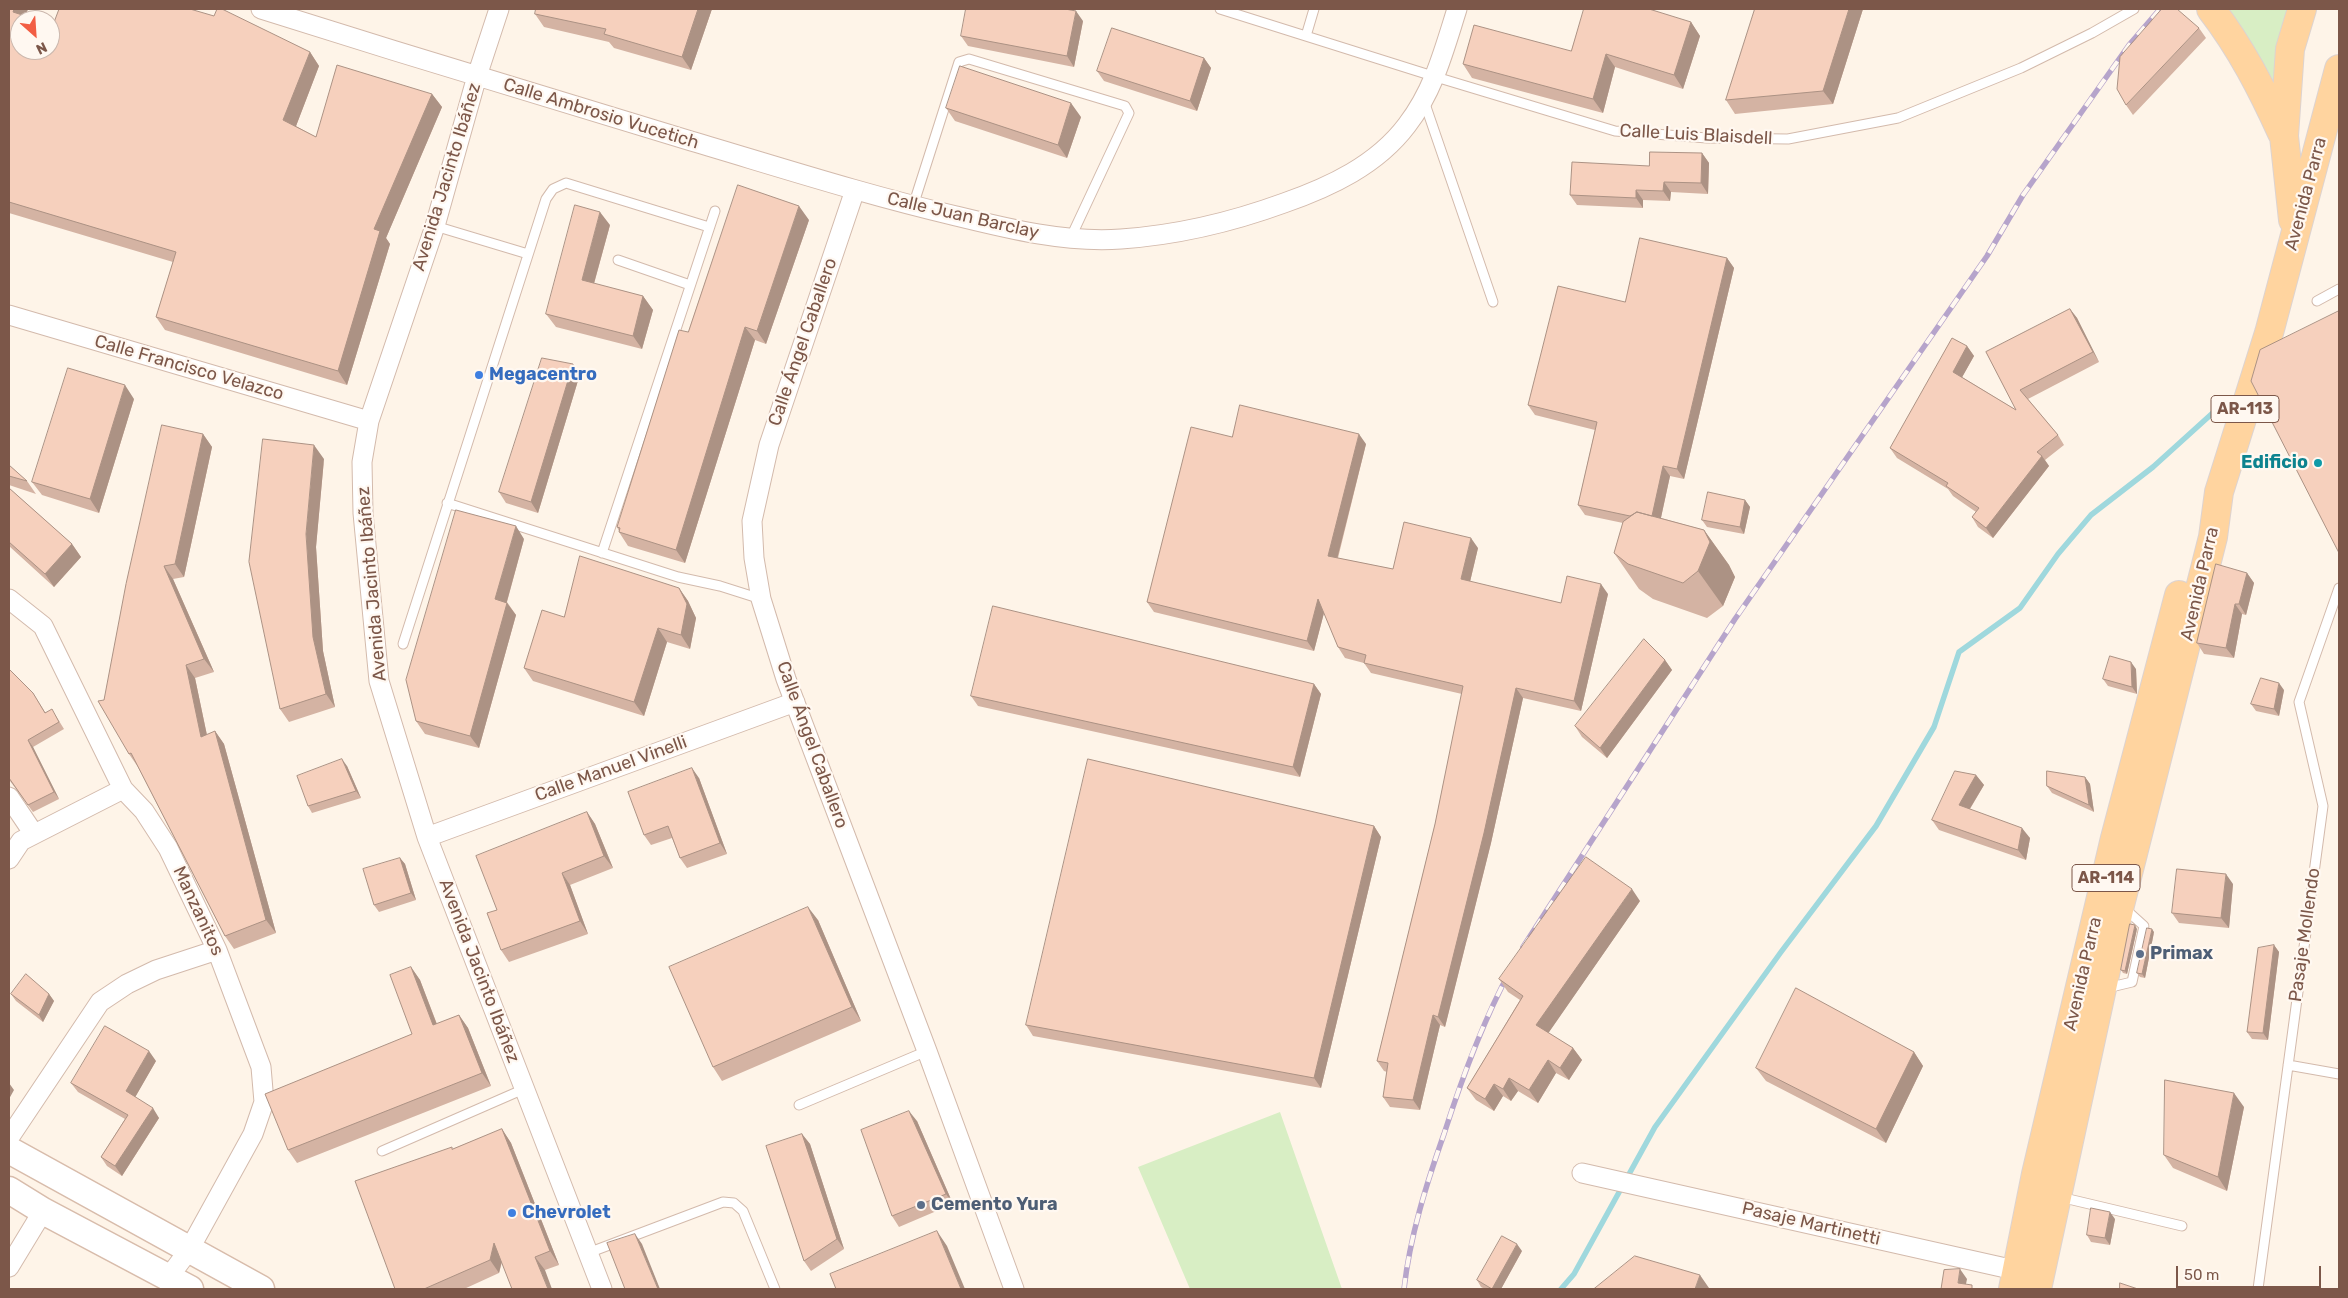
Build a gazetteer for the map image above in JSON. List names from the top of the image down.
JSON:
{
  "streets": {
    "main road": ["Avenida Parra", "AR-113", "AR-114"],
    "street": [
      "Calle Ambrosio Vucetich",
      "Avenida Jacinto Ibáñez",
      "Calle Juan Barclay",
      "Calle Ángel Caballero",
      "Calle Francisco Velazco",
      "Calle Manuel Vinelli",
      "Manzanitos",
      "Pasaje Martinetti"
    ],
    "lane": ["Calle Luis Blaisdell", "Pasaje Mollendo"]
  },
  "crossings": [
    ["Calle Ambrosio Vucetich", "Avenida Jacinto Ibáñez"],
    ["Calle Ambrosio Vucetich", "Calle Juan Barclay"],
    ["Calle Ambrosio Vucetich", "Calle Ángel Caballero"],
    ["Calle Luis Blaisdell", "Calle Juan Barclay"],
    ["Avenida Jacinto Ibáñez", "Calle Francisco Velazco"],
    ["Avenida Jacinto Ibáñez", "Calle Manuel Vinelli"],
    ["Avenida Parra", "Pasaje Martinetti"],
    ["Calle Juan Barclay", "Calle Ángel Caballero"],
    ["Calle Ángel Caballero", "Calle Manuel Vinelli"]
  ],
  "places": [
    "Megacentro",
    "Edificio",
    "Primax",
    "Cemento Yura",
    "Chevrolet"
  ],
  "scale_bar": "50 m",
  "north": "bottom right"
}
